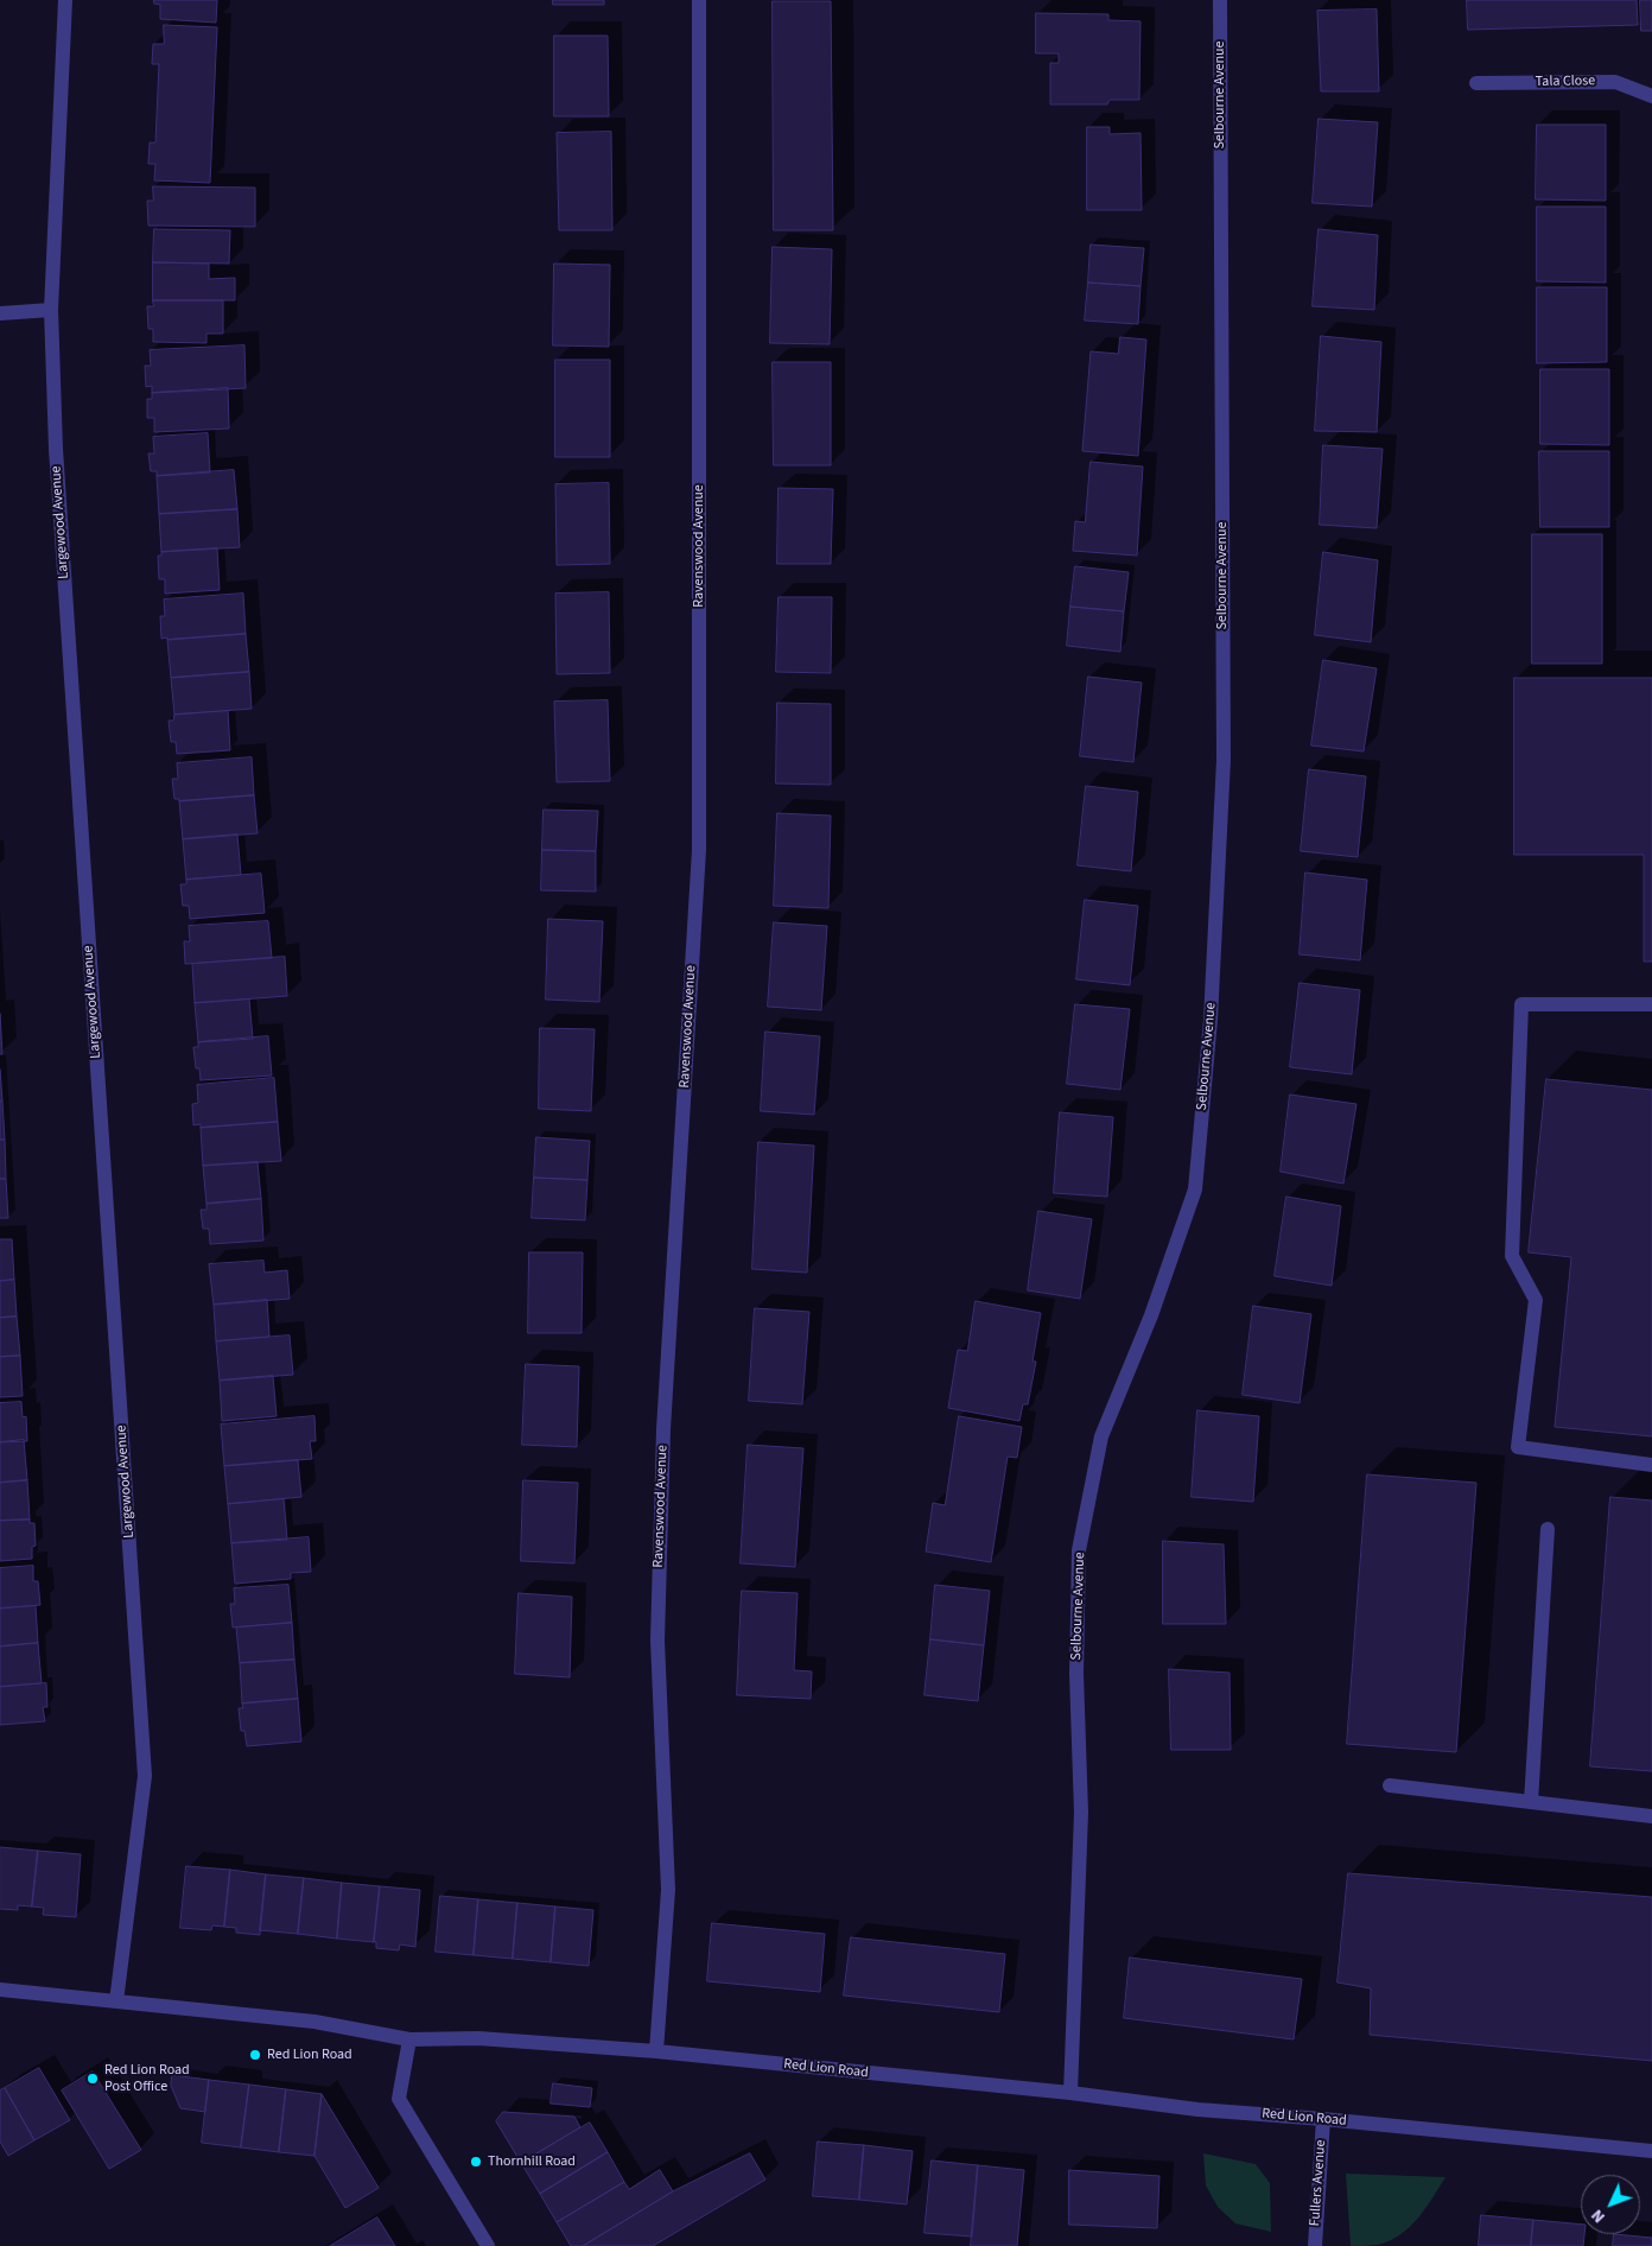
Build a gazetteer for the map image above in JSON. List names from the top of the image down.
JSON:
{
  "streets": {
    "street": [
      "Tala Close",
      "Selbourne Avenue",
      "Largewood Avenue",
      "Ravenswood Avenue",
      "Red Lion Road",
      "Fullers Avenue"
    ]
  },
  "crossings": [
    ["Selbourne Avenue", "Red Lion Road"],
    ["Largewood Avenue", "Red Lion Road"],
    ["Ravenswood Avenue", "Red Lion Road"],
    ["Red Lion Road", "Fullers Avenue"]
  ],
  "places": ["Red Lion Road", "Red Lion Road Post Office", "Thornhill Road"],
  "north": "bottom left"
}
